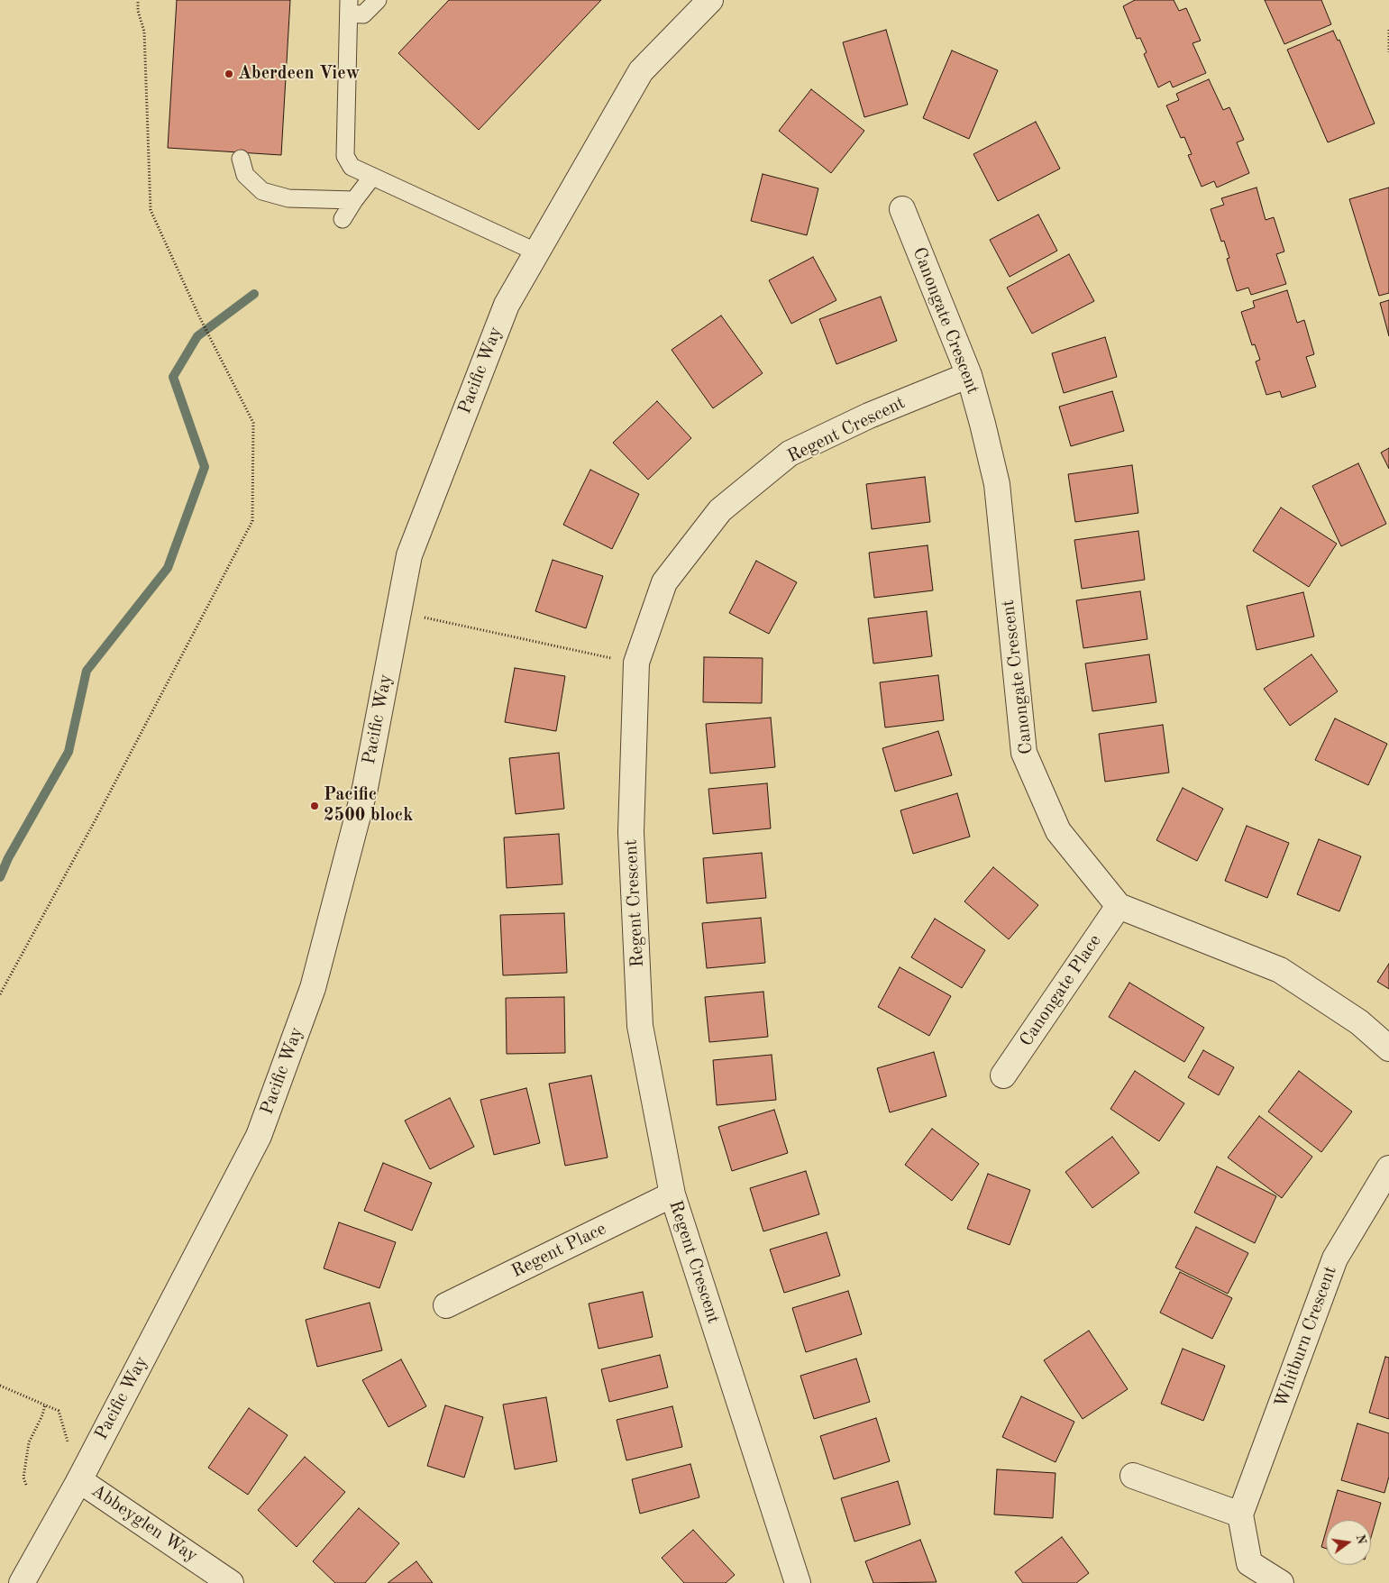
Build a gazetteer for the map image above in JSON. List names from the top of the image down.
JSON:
{
  "streets": {
    "street": [
      "Canongate Crescent",
      "Pacific Way",
      "Regent Crescent",
      "Canongate Place",
      "Regent Place",
      "Whitburn Crescent",
      "Abbeyglen Way"
    ]
  },
  "crossings": [
    ["Canongate Crescent", "Regent Crescent"],
    ["Canongate Crescent", "Canongate Place"],
    ["Pacific Way", "Abbeyglen Way"],
    ["Regent Crescent", "Regent Place"]
  ],
  "places": ["Aberdeen View", "Pacific 2500 block"],
  "north": "right"
}
